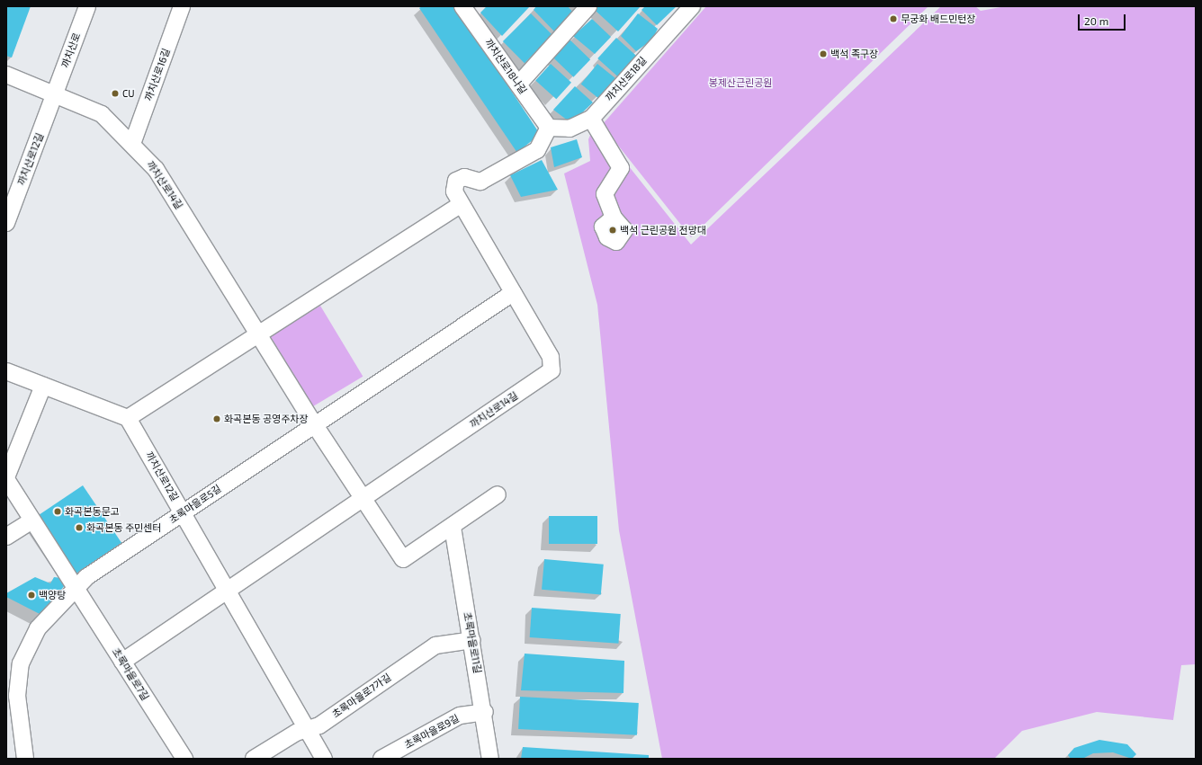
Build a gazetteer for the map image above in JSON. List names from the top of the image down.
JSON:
{
  "streets": {
    "street": [
      "까치산로",
      "까치산로18나길",
      "까치산로16길",
      "까치산로18길",
      "까치산로12길",
      "까치산로14길",
      "초록마을로5길",
      "초록마을로11길",
      "초록마을로7길",
      "초록마을로7가길",
      "초록마을로9길"
    ]
  },
  "crossings": [
    ["까치산로", "까치산로12길"],
    ["까치산로", "까치산로14길"],
    ["까치산로18나길", "까치산로18길"],
    ["까치산로18나길", "까치산로14길"],
    ["까치산로16길", "까치산로14길"],
    ["까치산로18길", "까치산로14길"],
    ["까치산로12길", "까치산로14길"],
    ["까치산로12길", "초록마을로5길"],
    ["까치산로12길", "초록마을로7가길"],
    ["까치산로14길", "초록마을로5길"],
    ["까치산로14길", "초록마을로11길"],
    ["초록마을로5길", "초록마을로7길"],
    ["초록마을로11길", "초록마을로7가길"],
    ["초록마을로11길", "초록마을로9길"]
  ],
  "parks": ["봉제산근린공원"],
  "places": [
    "무궁화 배드민턴장",
    "백석 족구장",
    "CU",
    "백석 근린공원 전망대",
    "화곡본동 공영주차장",
    "화곡본동문고",
    "화곡본동 주민센터",
    "백양탕"
  ],
  "scale_bar": "20 m"
}
